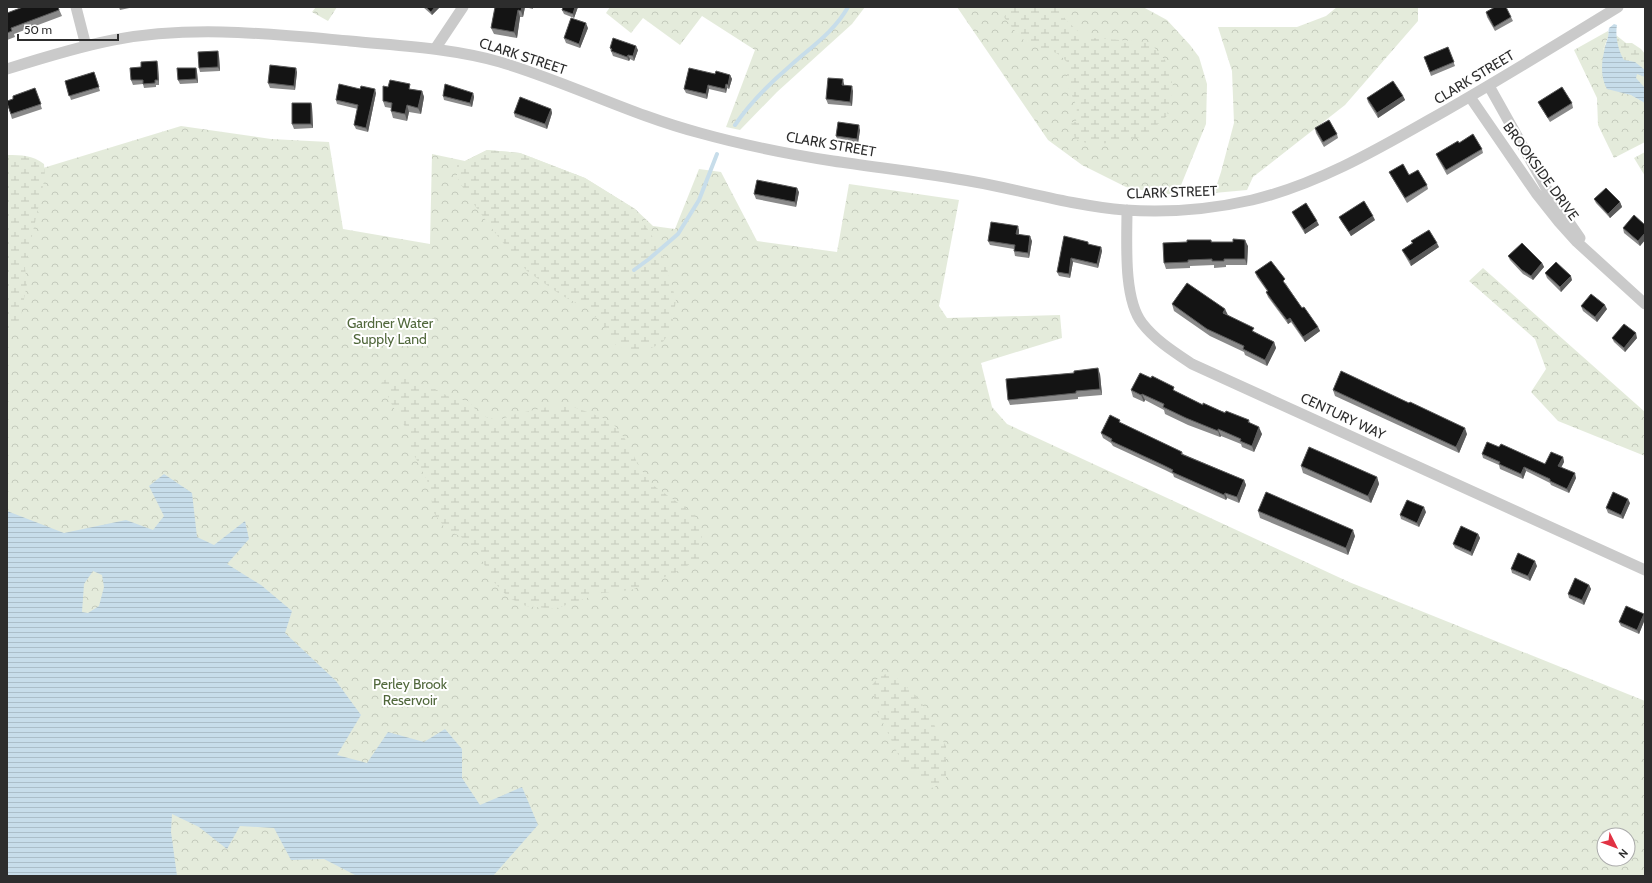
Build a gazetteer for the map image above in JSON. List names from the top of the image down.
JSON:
{
  "streets": {
    "street": ["CLARK STREET", "BROOKSIDE DRIVE", "CENTURY WAY"]
  },
  "crossings": [
    ["CLARK STREET", "BROOKSIDE DRIVE"],
    ["CLARK STREET", "CENTURY WAY"]
  ],
  "parks": ["Gardner Water Supply Land", "Perley Brook Reservoir"],
  "scale_bar": "50 m",
  "north": "bottom right"
}
